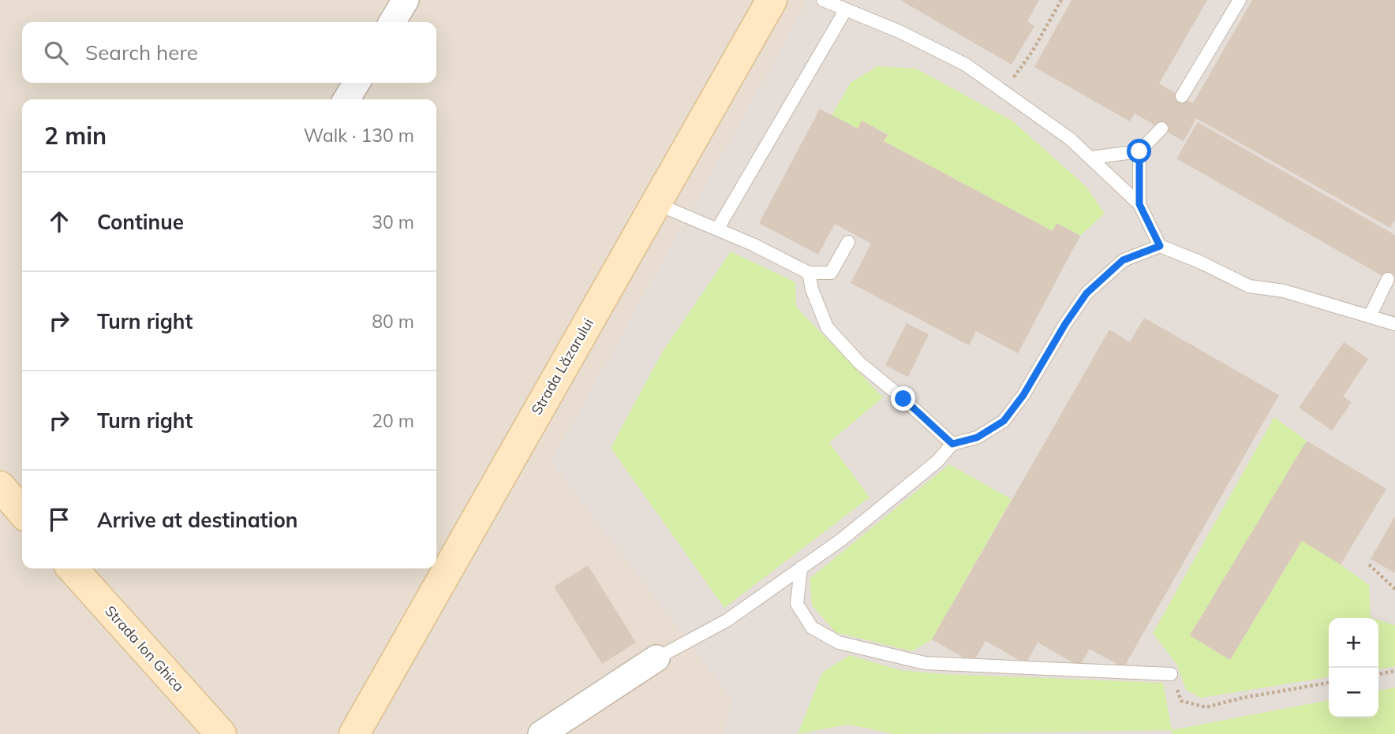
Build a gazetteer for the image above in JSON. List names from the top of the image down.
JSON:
{
  "streets": {
    "street": ["Strada Lăzarului", "Strada Ion Ghica"]
  },
  "page": {
    "search": "Search here",
    "heading": ["2 min", "Walk · 130 m"],
    "list": [
      ["Continue", "30 m"],
      ["Turn right", "80 m"],
      ["Turn right", "20 m"],
      "Arrive at destination"
    ],
    "map_buttons": ["+", "−"]
  }
}
